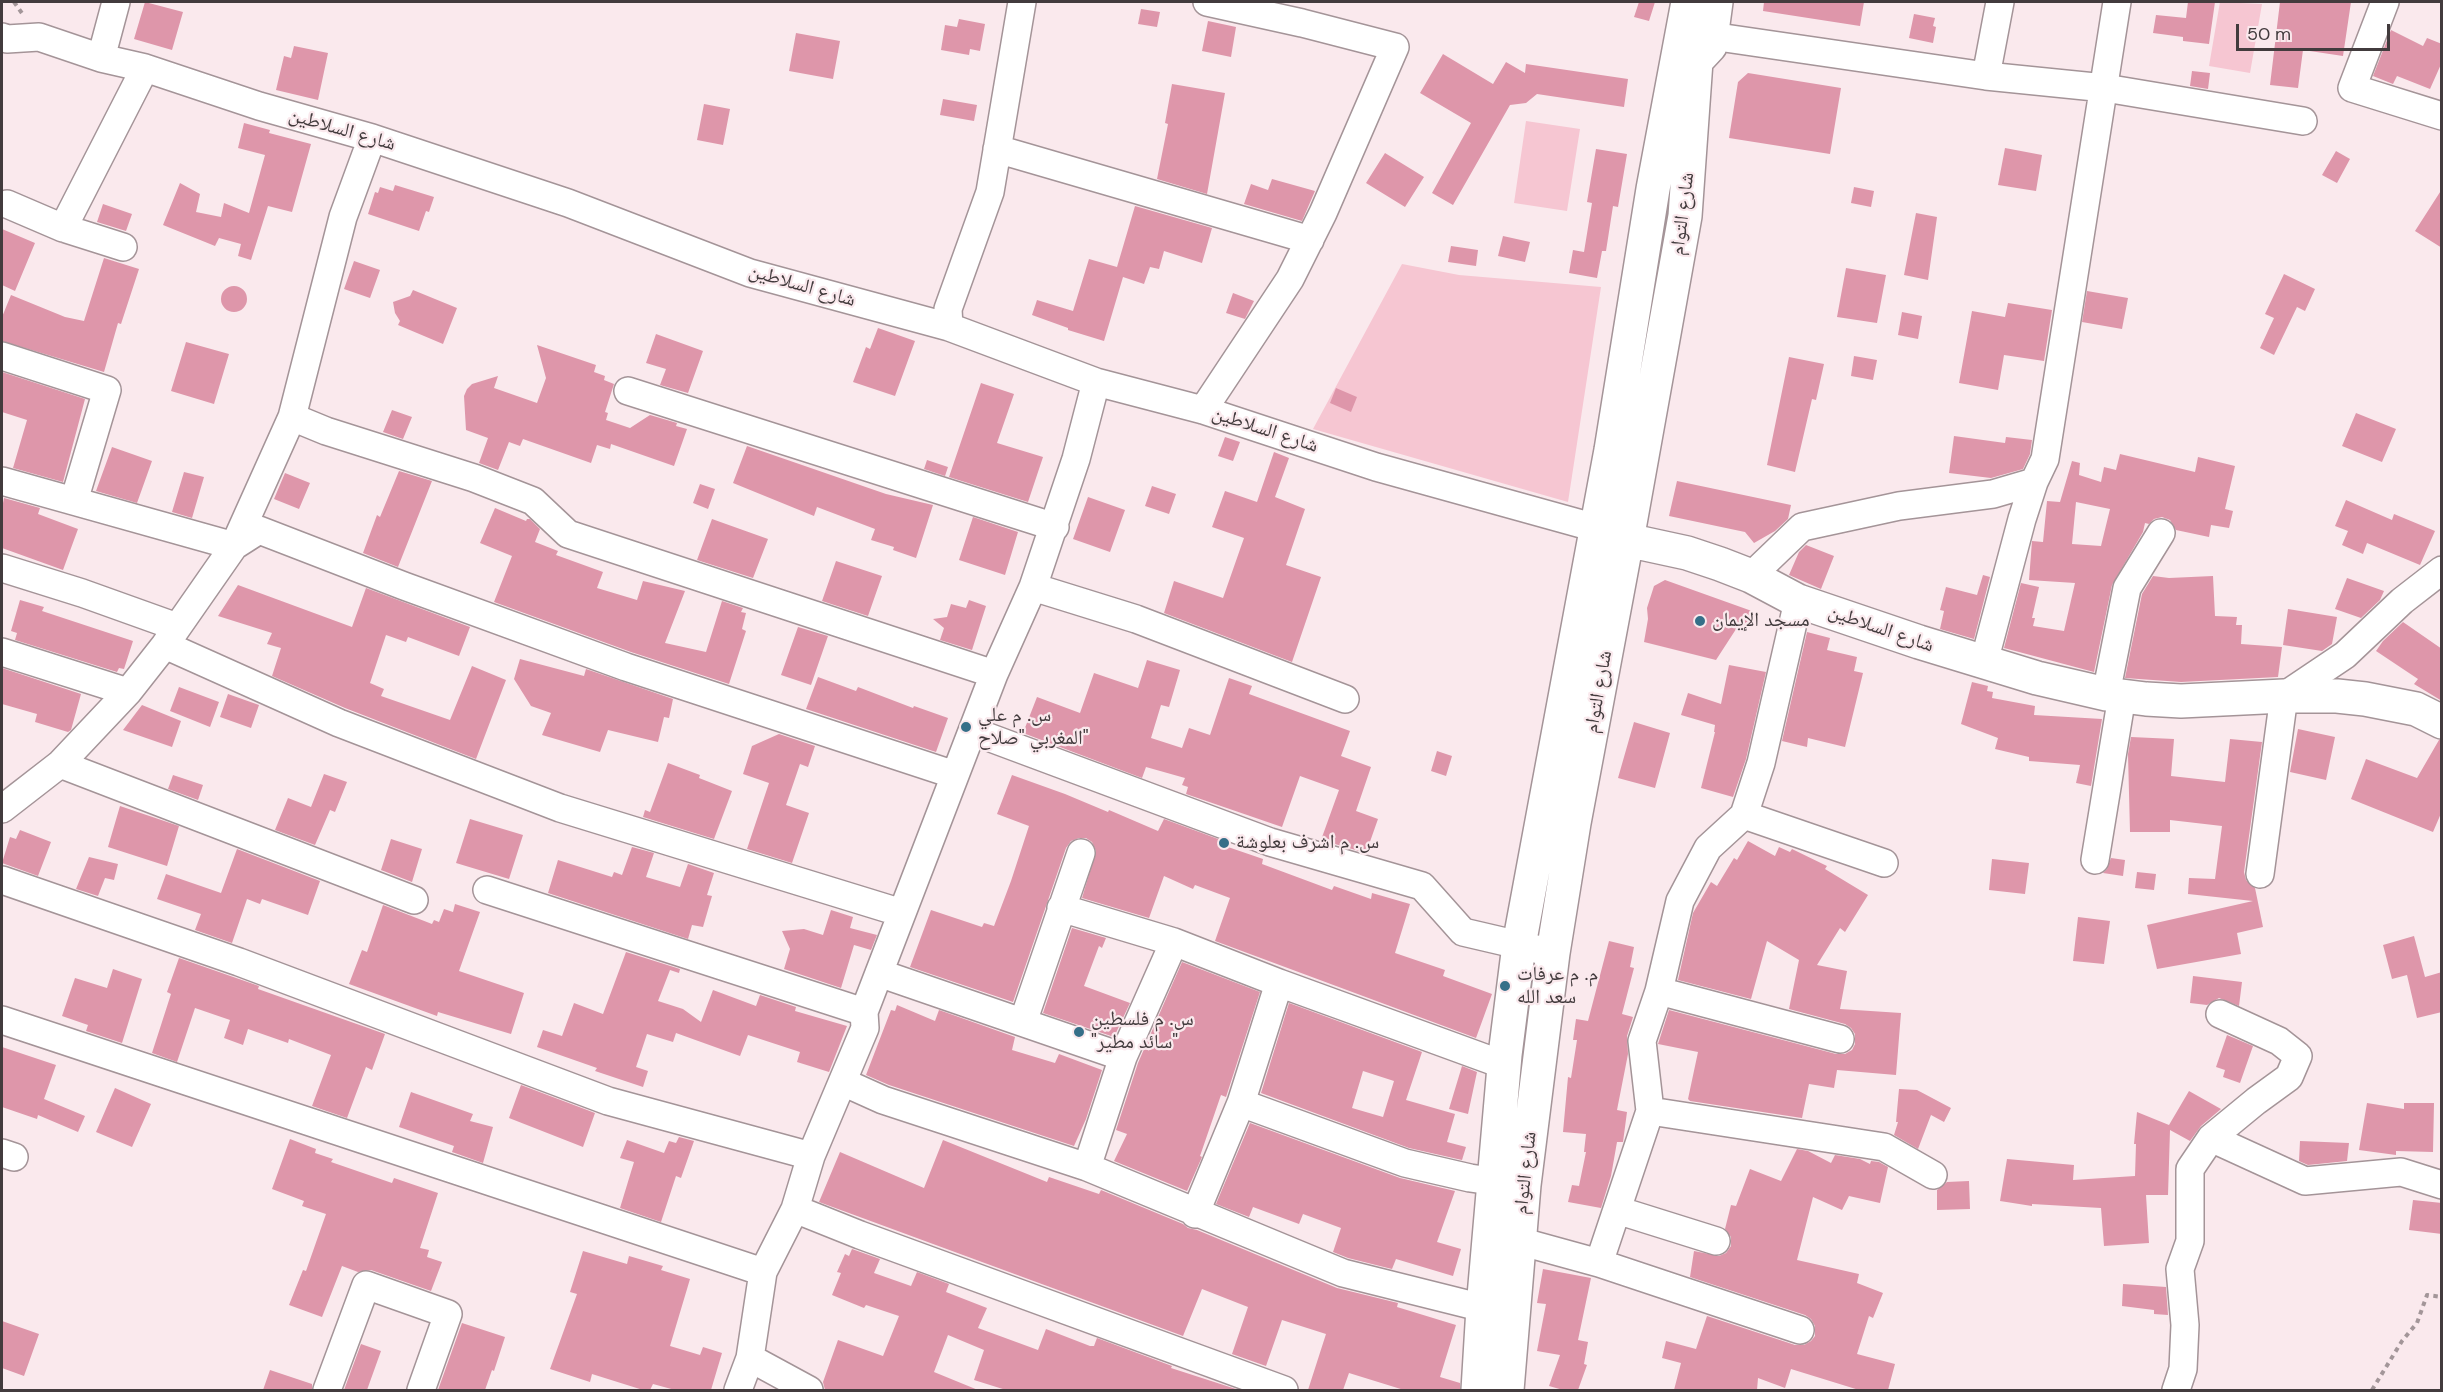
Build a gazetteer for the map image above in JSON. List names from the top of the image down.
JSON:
{
  "streets": {
    "main road": ["شارع السلاطين", "شارع التوام"]
  },
  "crossings": [
    ["شارع السلاطين", "شارع التوام"]
  ],
  "places": [
    "مسجد الإيمان",
    "س. م علي المغربي \"صلاح\"",
    "س. م اشرف بعلوشة",
    "م. م عرفات سعد الله",
    "س. م فلسطين \"سائد مطير\""
  ],
  "scale_bar": "50 m"
}
